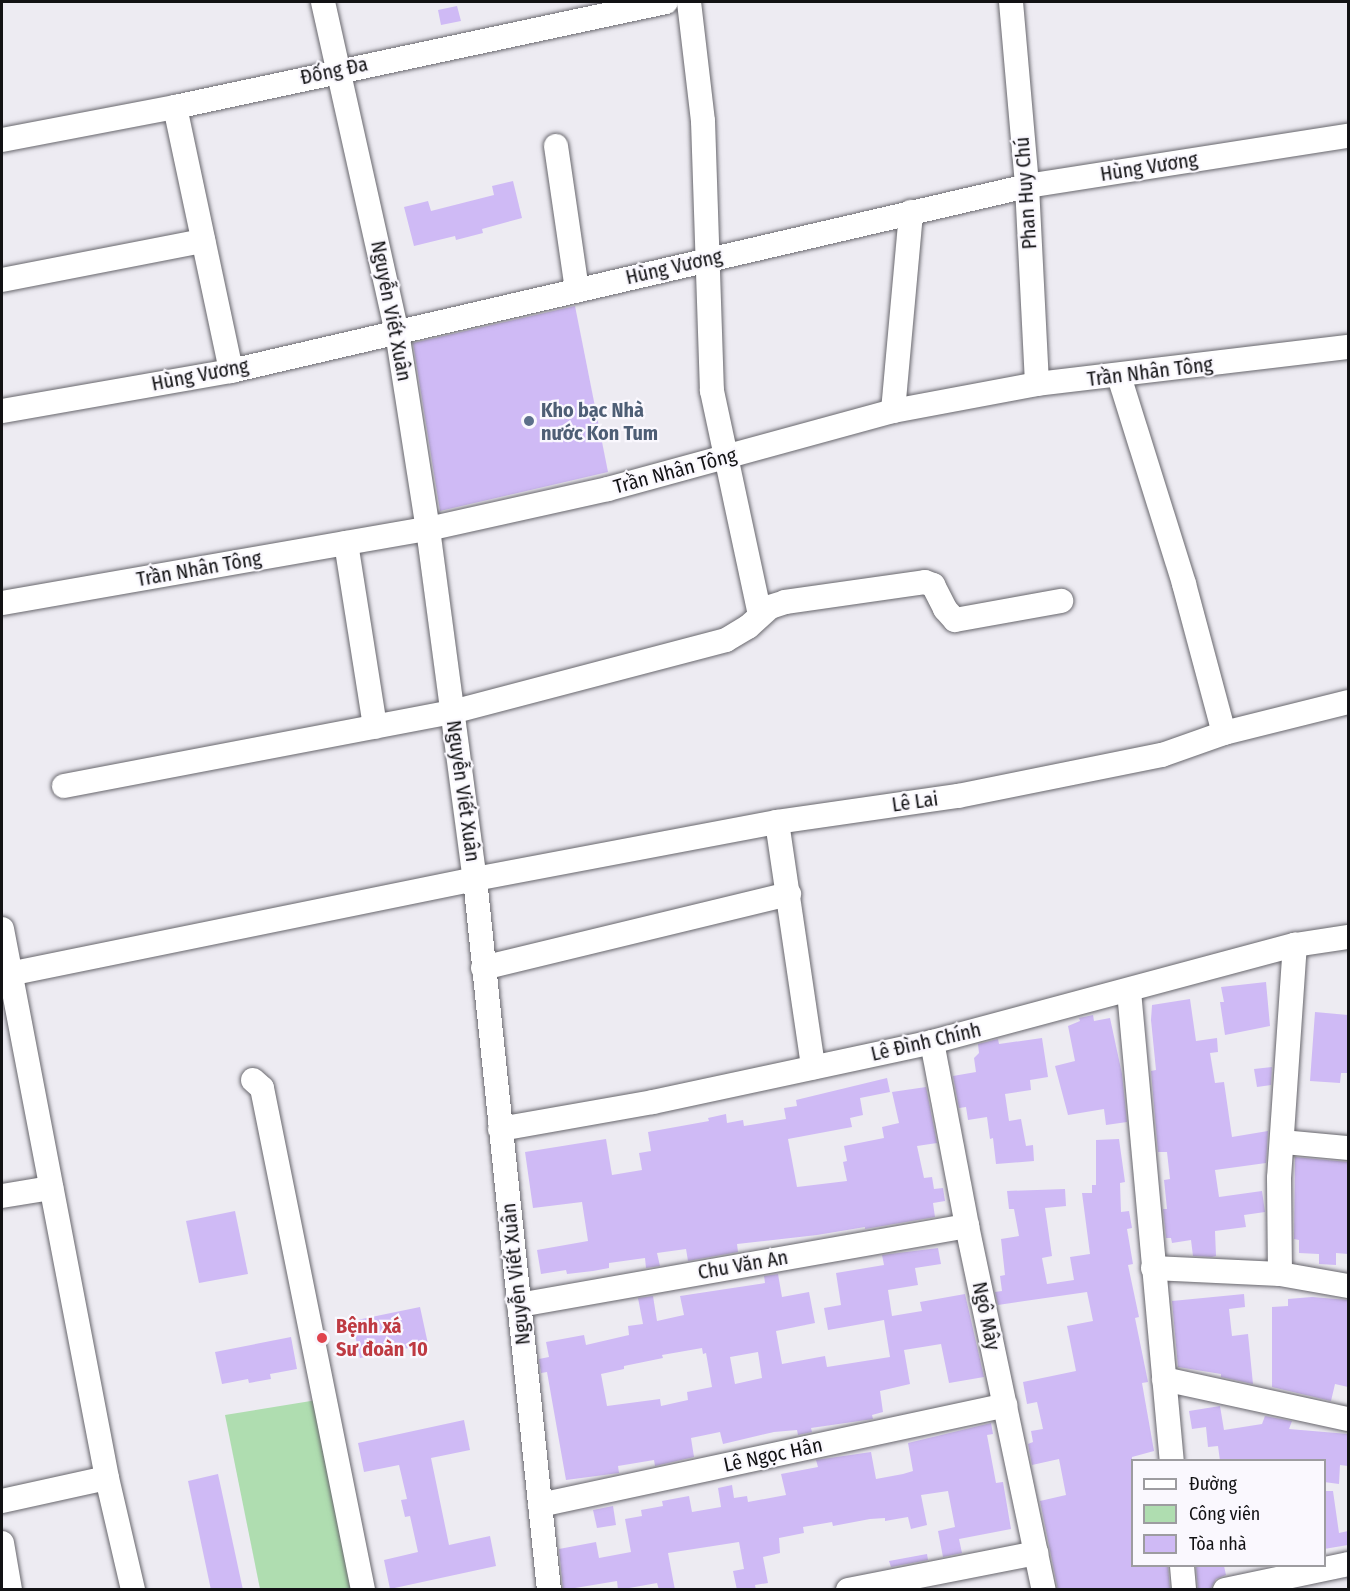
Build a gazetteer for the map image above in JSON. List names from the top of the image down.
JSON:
{
  "streets": {
    "street": [
      "Đống Đa",
      "Hùng Vương",
      "Phan Huy Chú",
      "Nguyễn Viết Xuân",
      "Trần Nhân Tông",
      "Lê Lai",
      "Lê Đình Chính",
      "Chu Văn An",
      "Ngô Mây",
      "Lê Ngọc Hân"
    ]
  },
  "crossings": [
    ["Đống Đa", "Nguyễn Viết Xuân"],
    ["Hùng Vương", "Phan Huy Chú"],
    ["Hùng Vương", "Nguyễn Viết Xuân"],
    ["Phan Huy Chú", "Trần Nhân Tông"],
    ["Nguyễn Viết Xuân", "Trần Nhân Tông"],
    ["Nguyễn Viết Xuân", "Lê Lai"],
    ["Nguyễn Viết Xuân", "Lê Đình Chính"],
    ["Nguyễn Viết Xuân", "Chu Văn An"],
    ["Nguyễn Viết Xuân", "Lê Ngọc Hân"],
    ["Lê Đình Chính", "Ngô Mây"],
    ["Chu Văn An", "Ngô Mây"],
    ["Ngô Mây", "Lê Ngọc Hân"]
  ],
  "places": ["Kho bạc Nhà nước Kon Tum", "Bệnh xá Sư đoàn 10"],
  "legend": ["Đường", "Công viên", "Tòa nhà"]
}
